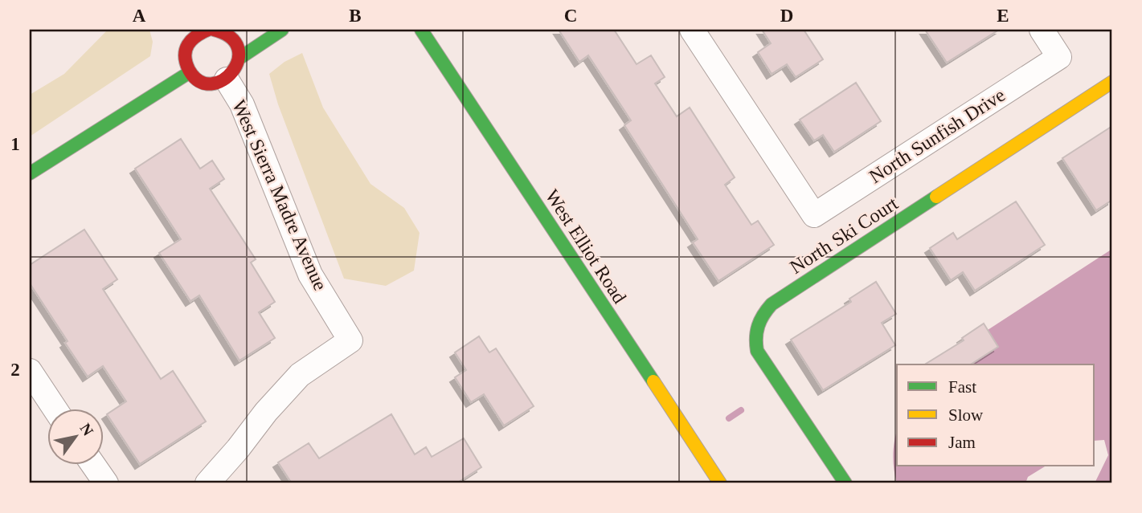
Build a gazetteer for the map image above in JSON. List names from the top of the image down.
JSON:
{
  "streets": {
    "street": [
      "North Sunfish Drive",
      "West Sierra Madre Avenue",
      "North Ski Court",
      "West Elliot Road"
    ]
  },
  "legend": ["Fast", "Slow", "Jam"],
  "north": "top right",
  "grid": {
    "columns": [
      "A",
      "B",
      "C",
      "D",
      "E"
    ],
    "rows": ["1", "2"]
  }
}
